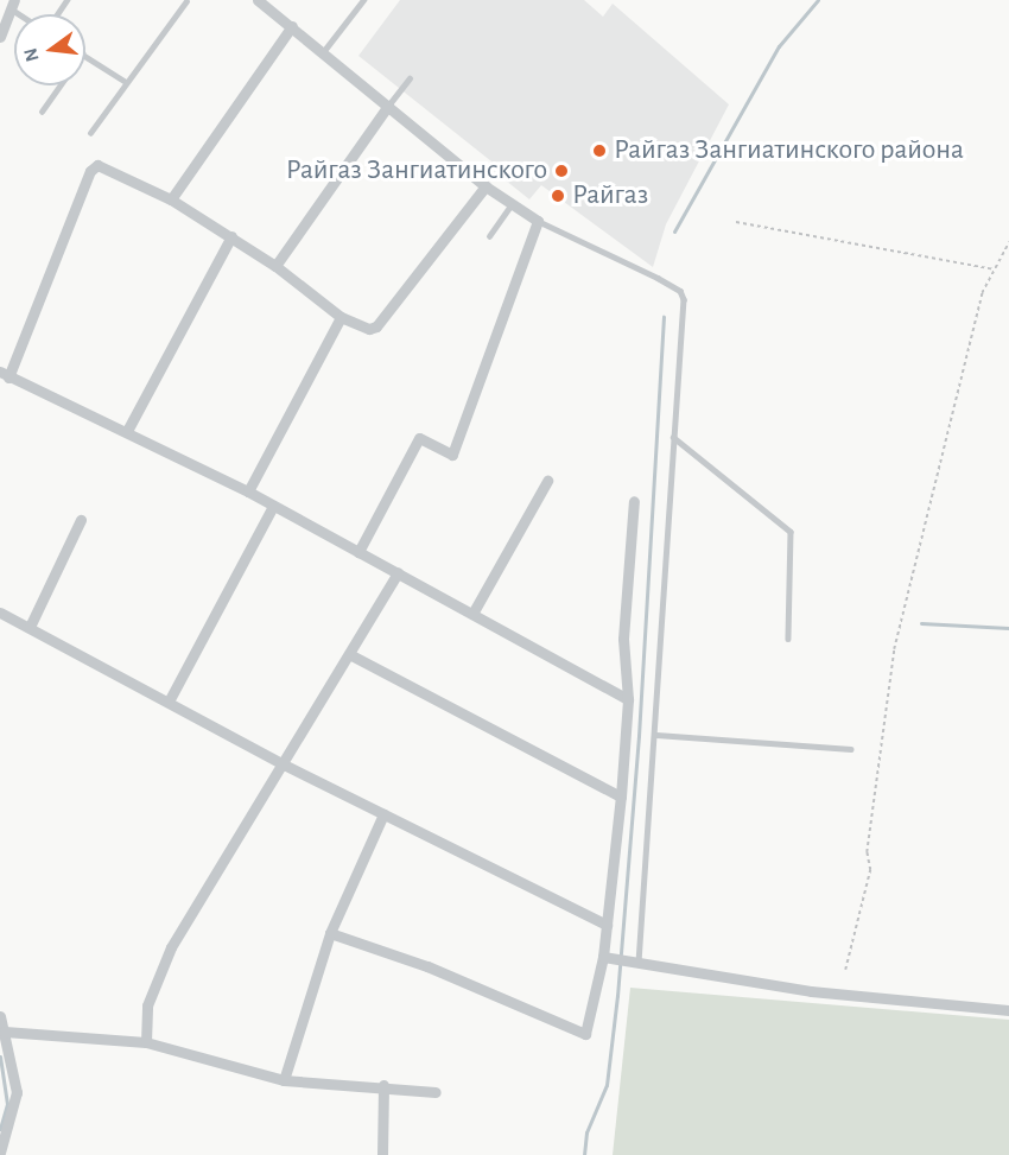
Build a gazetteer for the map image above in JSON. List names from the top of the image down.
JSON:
{
  "places": ["Райгаз Зангиатинского района", "Райгаз Зангиатинского", "Райгаз"],
  "north": "left"
}
